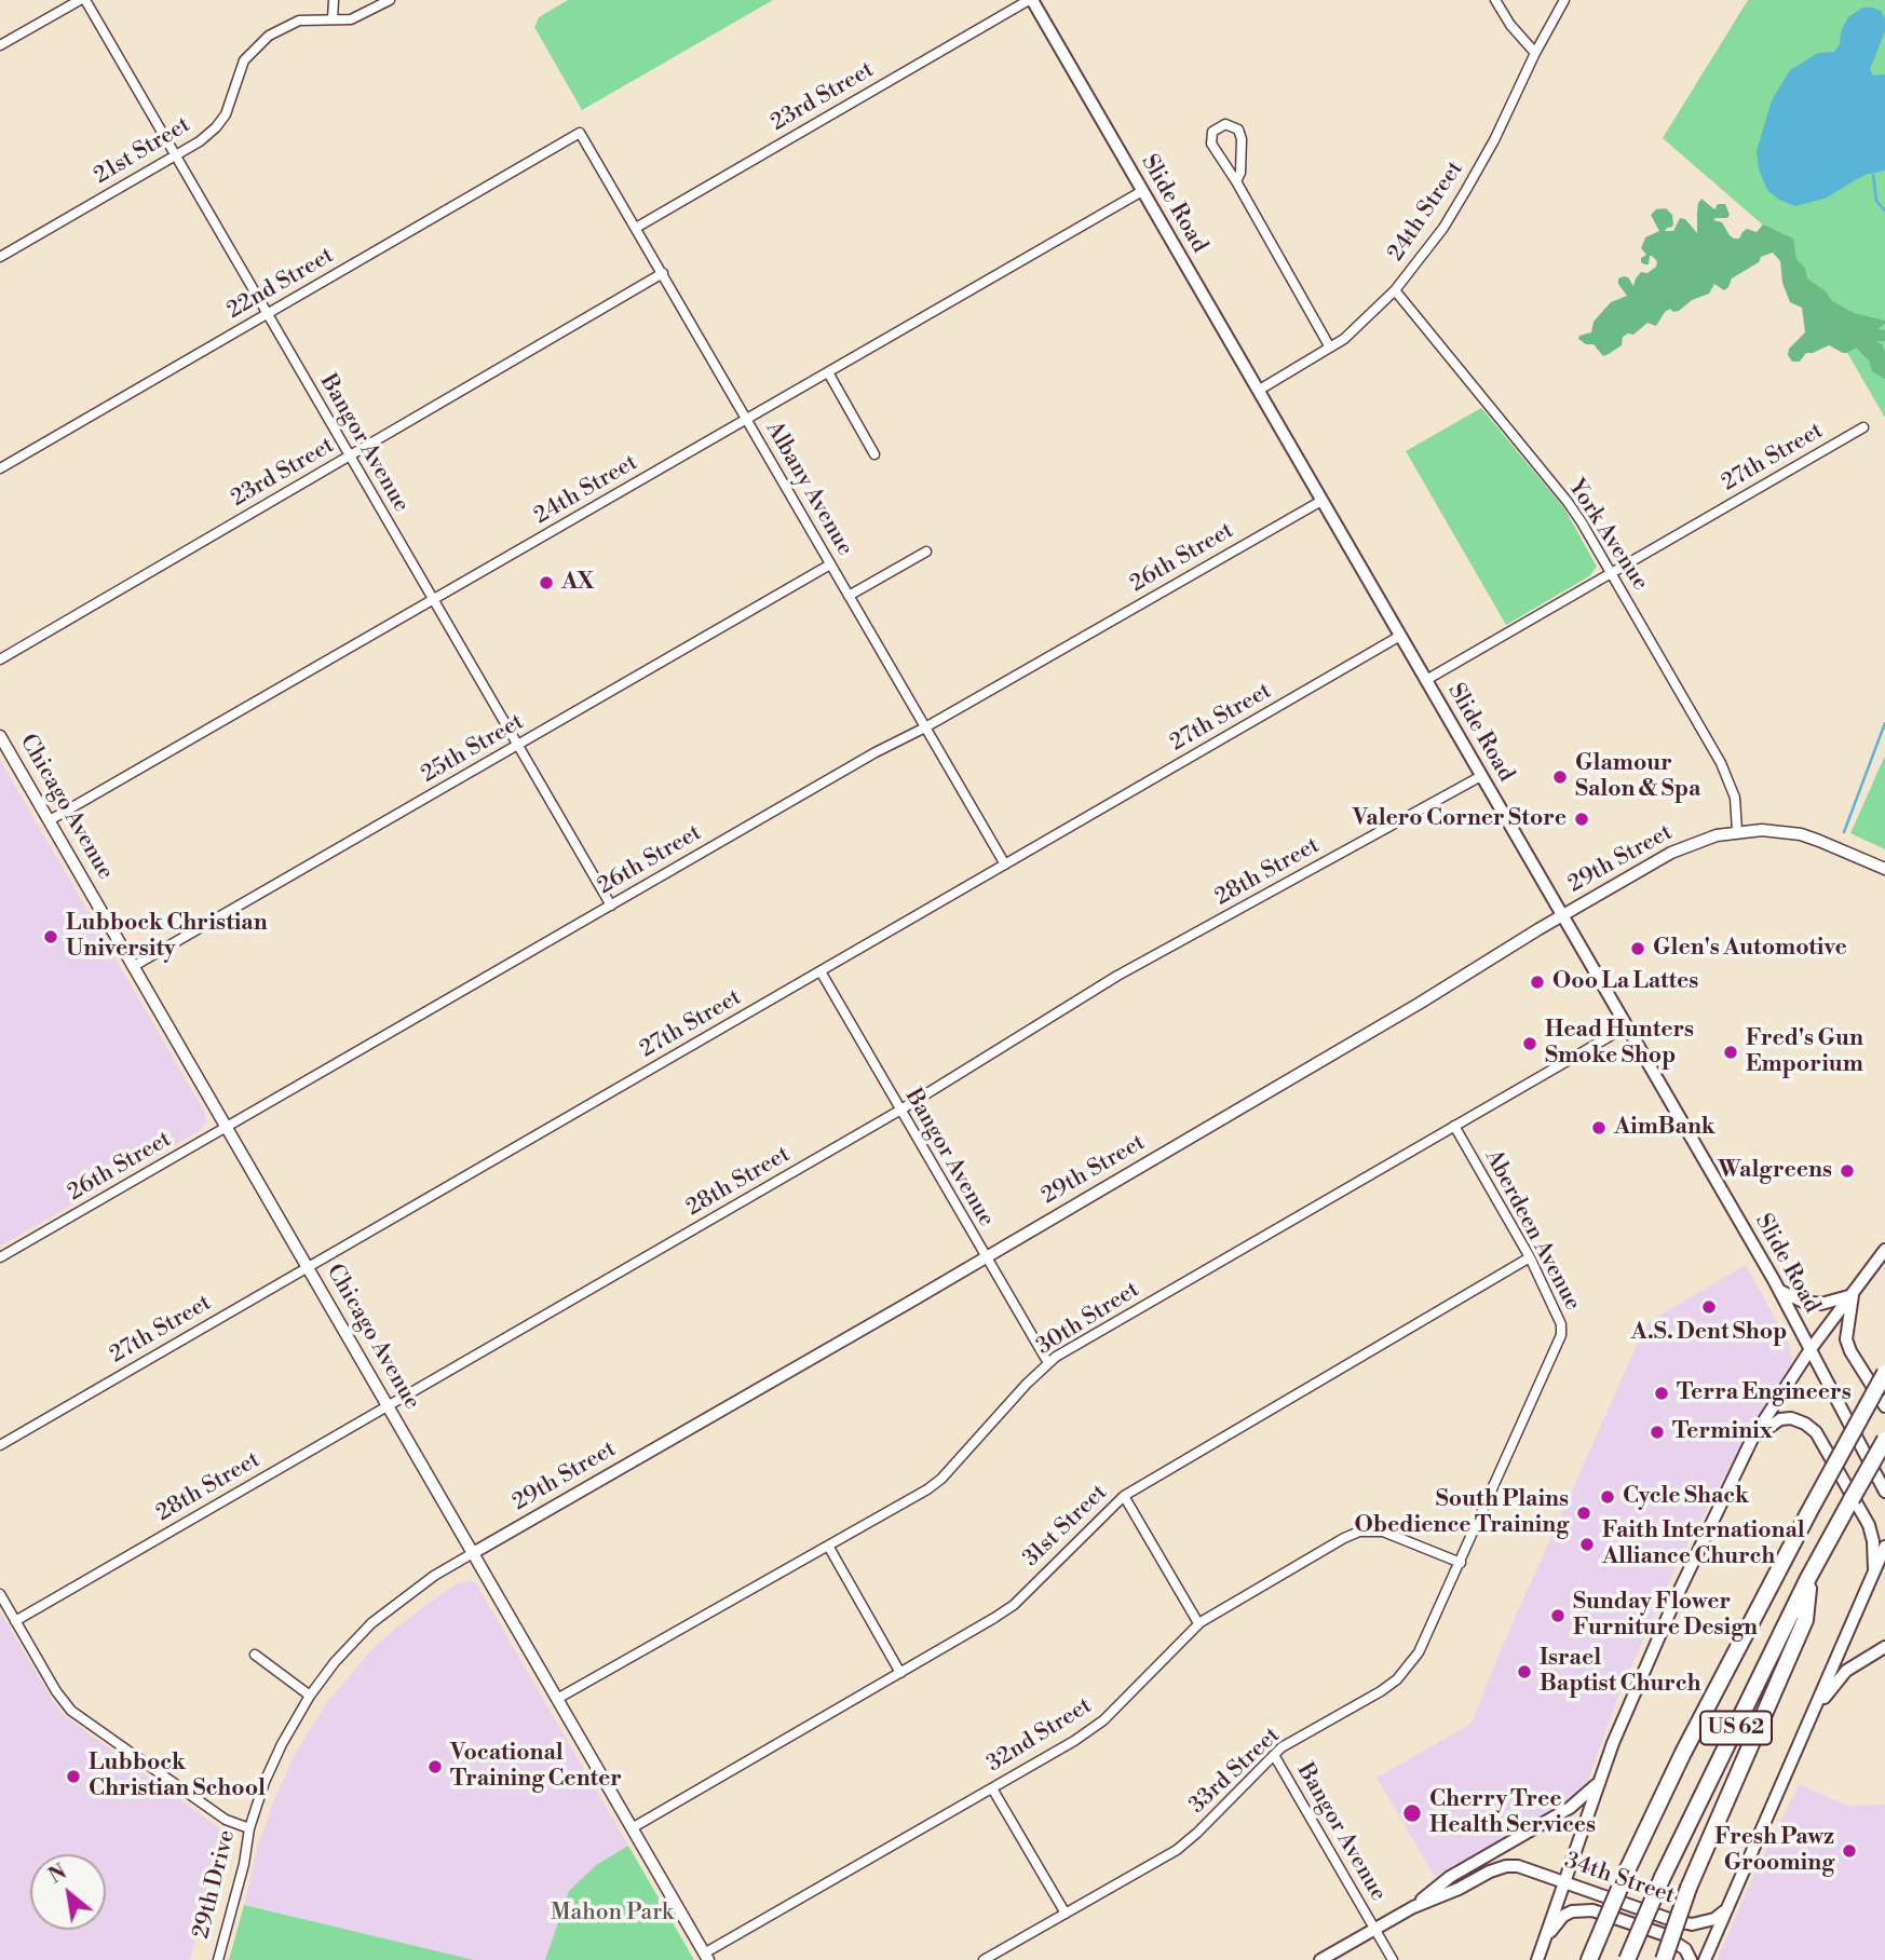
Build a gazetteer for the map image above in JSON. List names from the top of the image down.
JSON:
{
  "streets": {
    "highway": ["US 62"],
    "main road": ["Slide Road", "34th Street"],
    "street": [
      "23rd Street",
      "21st Street",
      "24th Street",
      "22nd Street",
      "Bangor Avenue",
      "27th Street",
      "Albany Avenue",
      "York Avenue",
      "26th Street",
      "25th Street",
      "Chicago Avenue",
      "29th Street",
      "28th Street",
      "Aberdeen Avenue",
      "30th Street",
      "31st Street",
      "32nd Street",
      "33rd Street",
      "29th Drive"
    ]
  },
  "crossings": [
    ["23rd Street", "Slide Road"],
    ["23rd Street", "Bangor Avenue"],
    ["23rd Street", "Albany Avenue"],
    ["21st Street", "Bangor Avenue"],
    ["Slide Road", "24th Street"],
    ["Slide Road", "27th Street"],
    ["Slide Road", "26th Street"],
    ["Slide Road", "29th Street"],
    ["Slide Road", "28th Street"],
    ["Slide Road", "30th Street"],
    ["24th Street", "Bangor Avenue"],
    ["24th Street", "Albany Avenue"],
    ["24th Street", "York Avenue"],
    ["24th Street", "Chicago Avenue"],
    ["22nd Street", "Bangor Avenue"],
    ["22nd Street", "Albany Avenue"],
    ["Bangor Avenue", "27th Street"],
    ["Bangor Avenue", "26th Street"],
    ["Bangor Avenue", "25th Street"],
    ["Bangor Avenue", "29th Street"],
    ["Bangor Avenue", "28th Street"],
    ["Bangor Avenue", "30th Street"],
    ["Bangor Avenue", "33rd Street"],
    ["Bangor Avenue", "34th Street"],
    ["27th Street", "Albany Avenue"],
    ["27th Street", "York Avenue"],
    ["27th Street", "Chicago Avenue"],
    ["Albany Avenue", "26th Street"],
    ["Albany Avenue", "25th Street"],
    ["York Avenue", "29th Street"],
    ["26th Street", "Chicago Avenue"],
    ["25th Street", "Chicago Avenue"],
    ["Chicago Avenue", "29th Street"],
    ["Chicago Avenue", "28th Street"],
    ["Chicago Avenue", "30th Street"],
    ["Chicago Avenue", "31st Street"],
    ["Chicago Avenue", "32nd Street"],
    ["Chicago Avenue", "29th Drive"],
    ["29th Street", "29th Drive"],
    ["Aberdeen Avenue", "30th Street"],
    ["Aberdeen Avenue", "31st Street"],
    ["Aberdeen Avenue", "32nd Street"],
    ["Aberdeen Avenue", "33rd Street"],
    ["32nd Street", "33rd Street"]
  ],
  "parks": ["Mahon Park"],
  "places": [
    "AX",
    "Glamour Salon & Spa",
    "Valero Corner Store",
    "Lubbock Christian University",
    "Glen's Automotive",
    "Ooo La Lattes",
    "Head Hunters Smoke Shop",
    "Fred's Gun Emporium",
    "AimBank",
    "Walgreens",
    "A.S. Dent Shop",
    "Terra Engineers",
    "Terminix",
    "Cycle Shack",
    "South Plains Obedience Training",
    "Faith International Alliance Church",
    "Sunday Flower Furniture Design",
    "Israel Baptist Church",
    "Vocational Training Center",
    "Lubbock Christian School",
    "Cherry Tree Health Services",
    "Fresh Pawz Grooming"
  ],
  "north": "top left"
}
